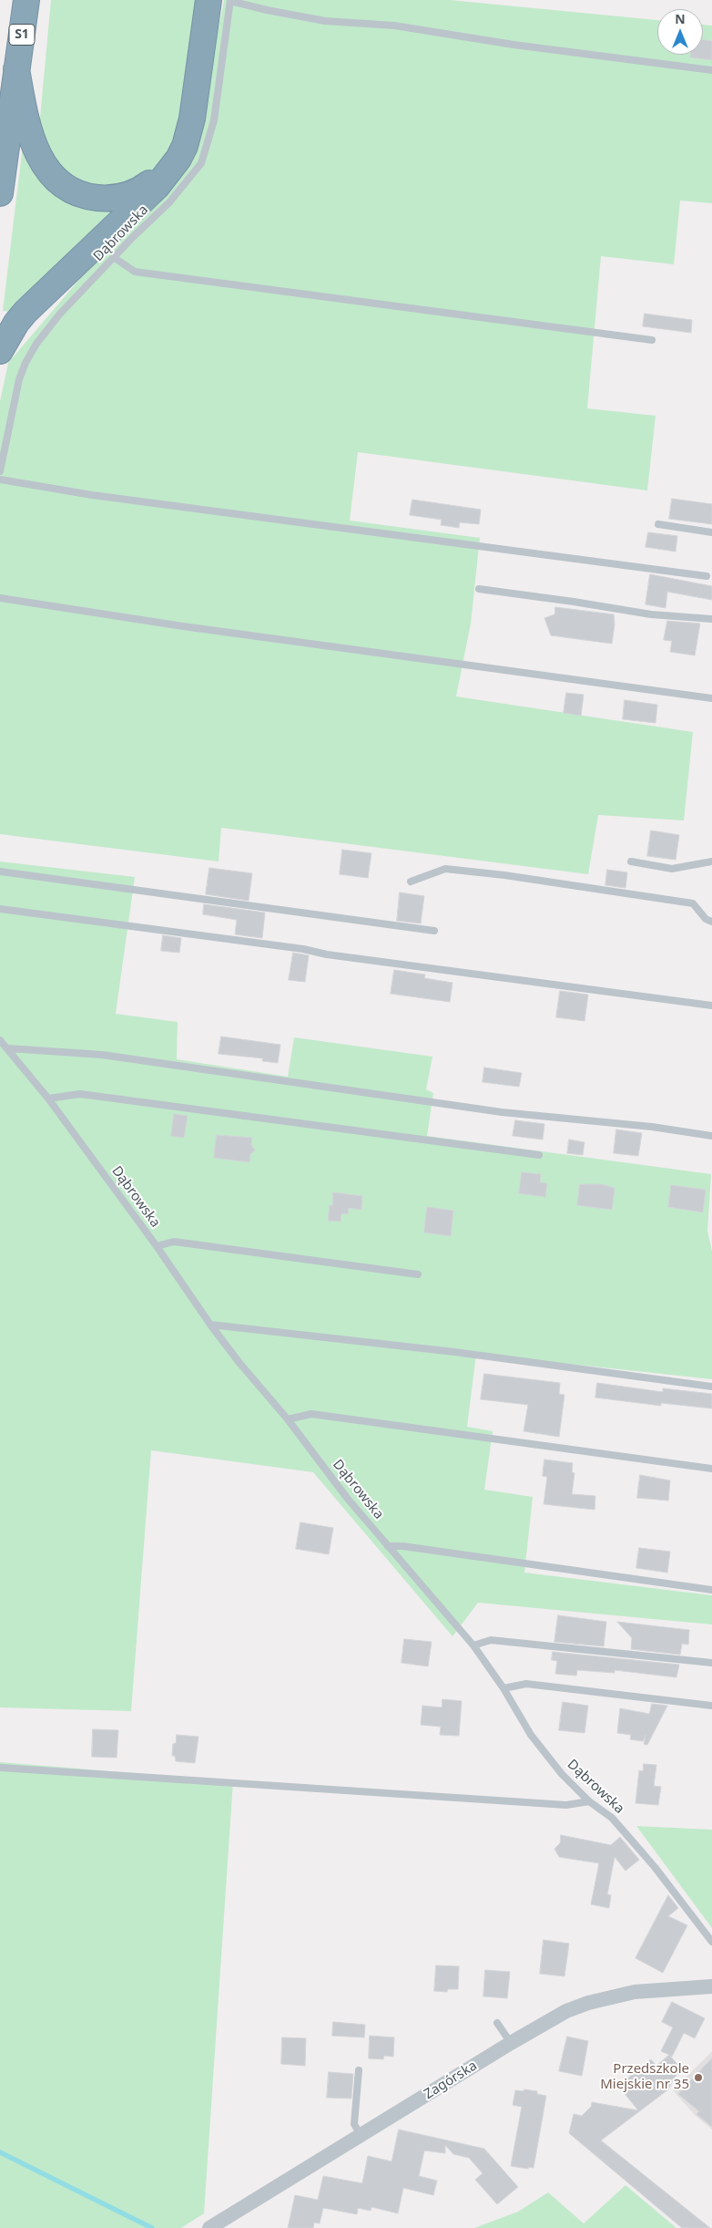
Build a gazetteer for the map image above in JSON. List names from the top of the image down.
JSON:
{
  "streets": {
    "highway": ["S1"],
    "street": ["Zagórska"],
    "lane": ["Dąbrowska"]
  },
  "places": ["Przedszkole Miejskie nr 35"],
  "north": "top"
}
